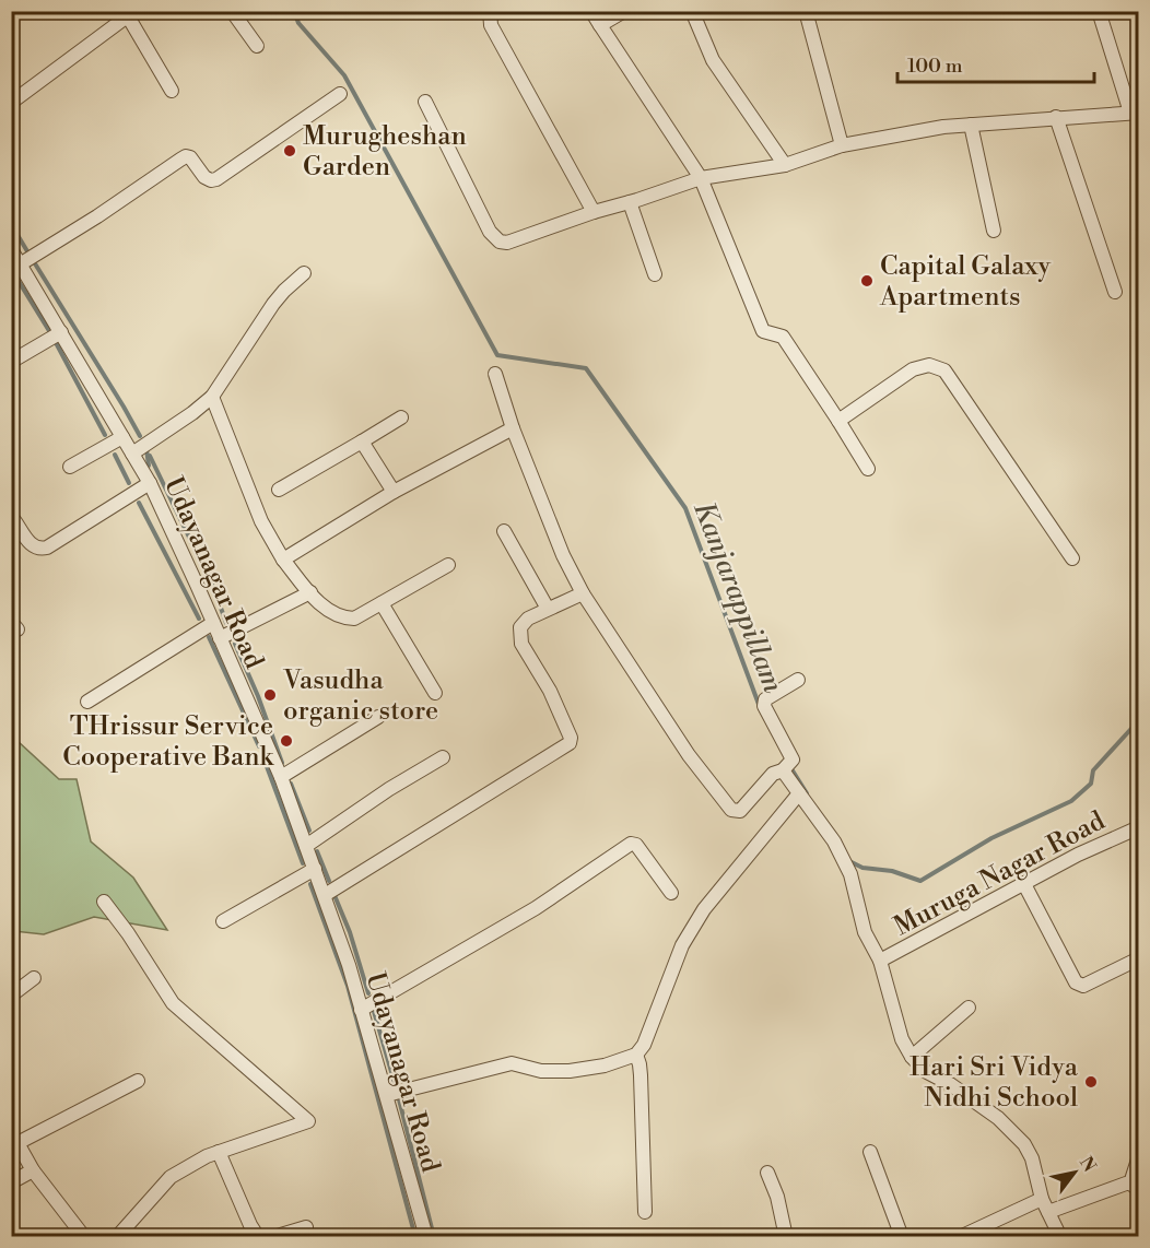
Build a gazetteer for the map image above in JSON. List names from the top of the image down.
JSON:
{
  "streets": {
    "street": ["Udayanagar Road", "Muruga Nagar Road"]
  },
  "water": ["Kanjarappillam"],
  "places": [
    "Murugheshan Garden",
    "Capital Galaxy Apartments",
    "Vasudha organic store",
    "THrissur Service Cooperative Bank",
    "Hari Sri Vidya Nidhi School"
  ],
  "scale_bar": "100 m",
  "north": "top right"
}
